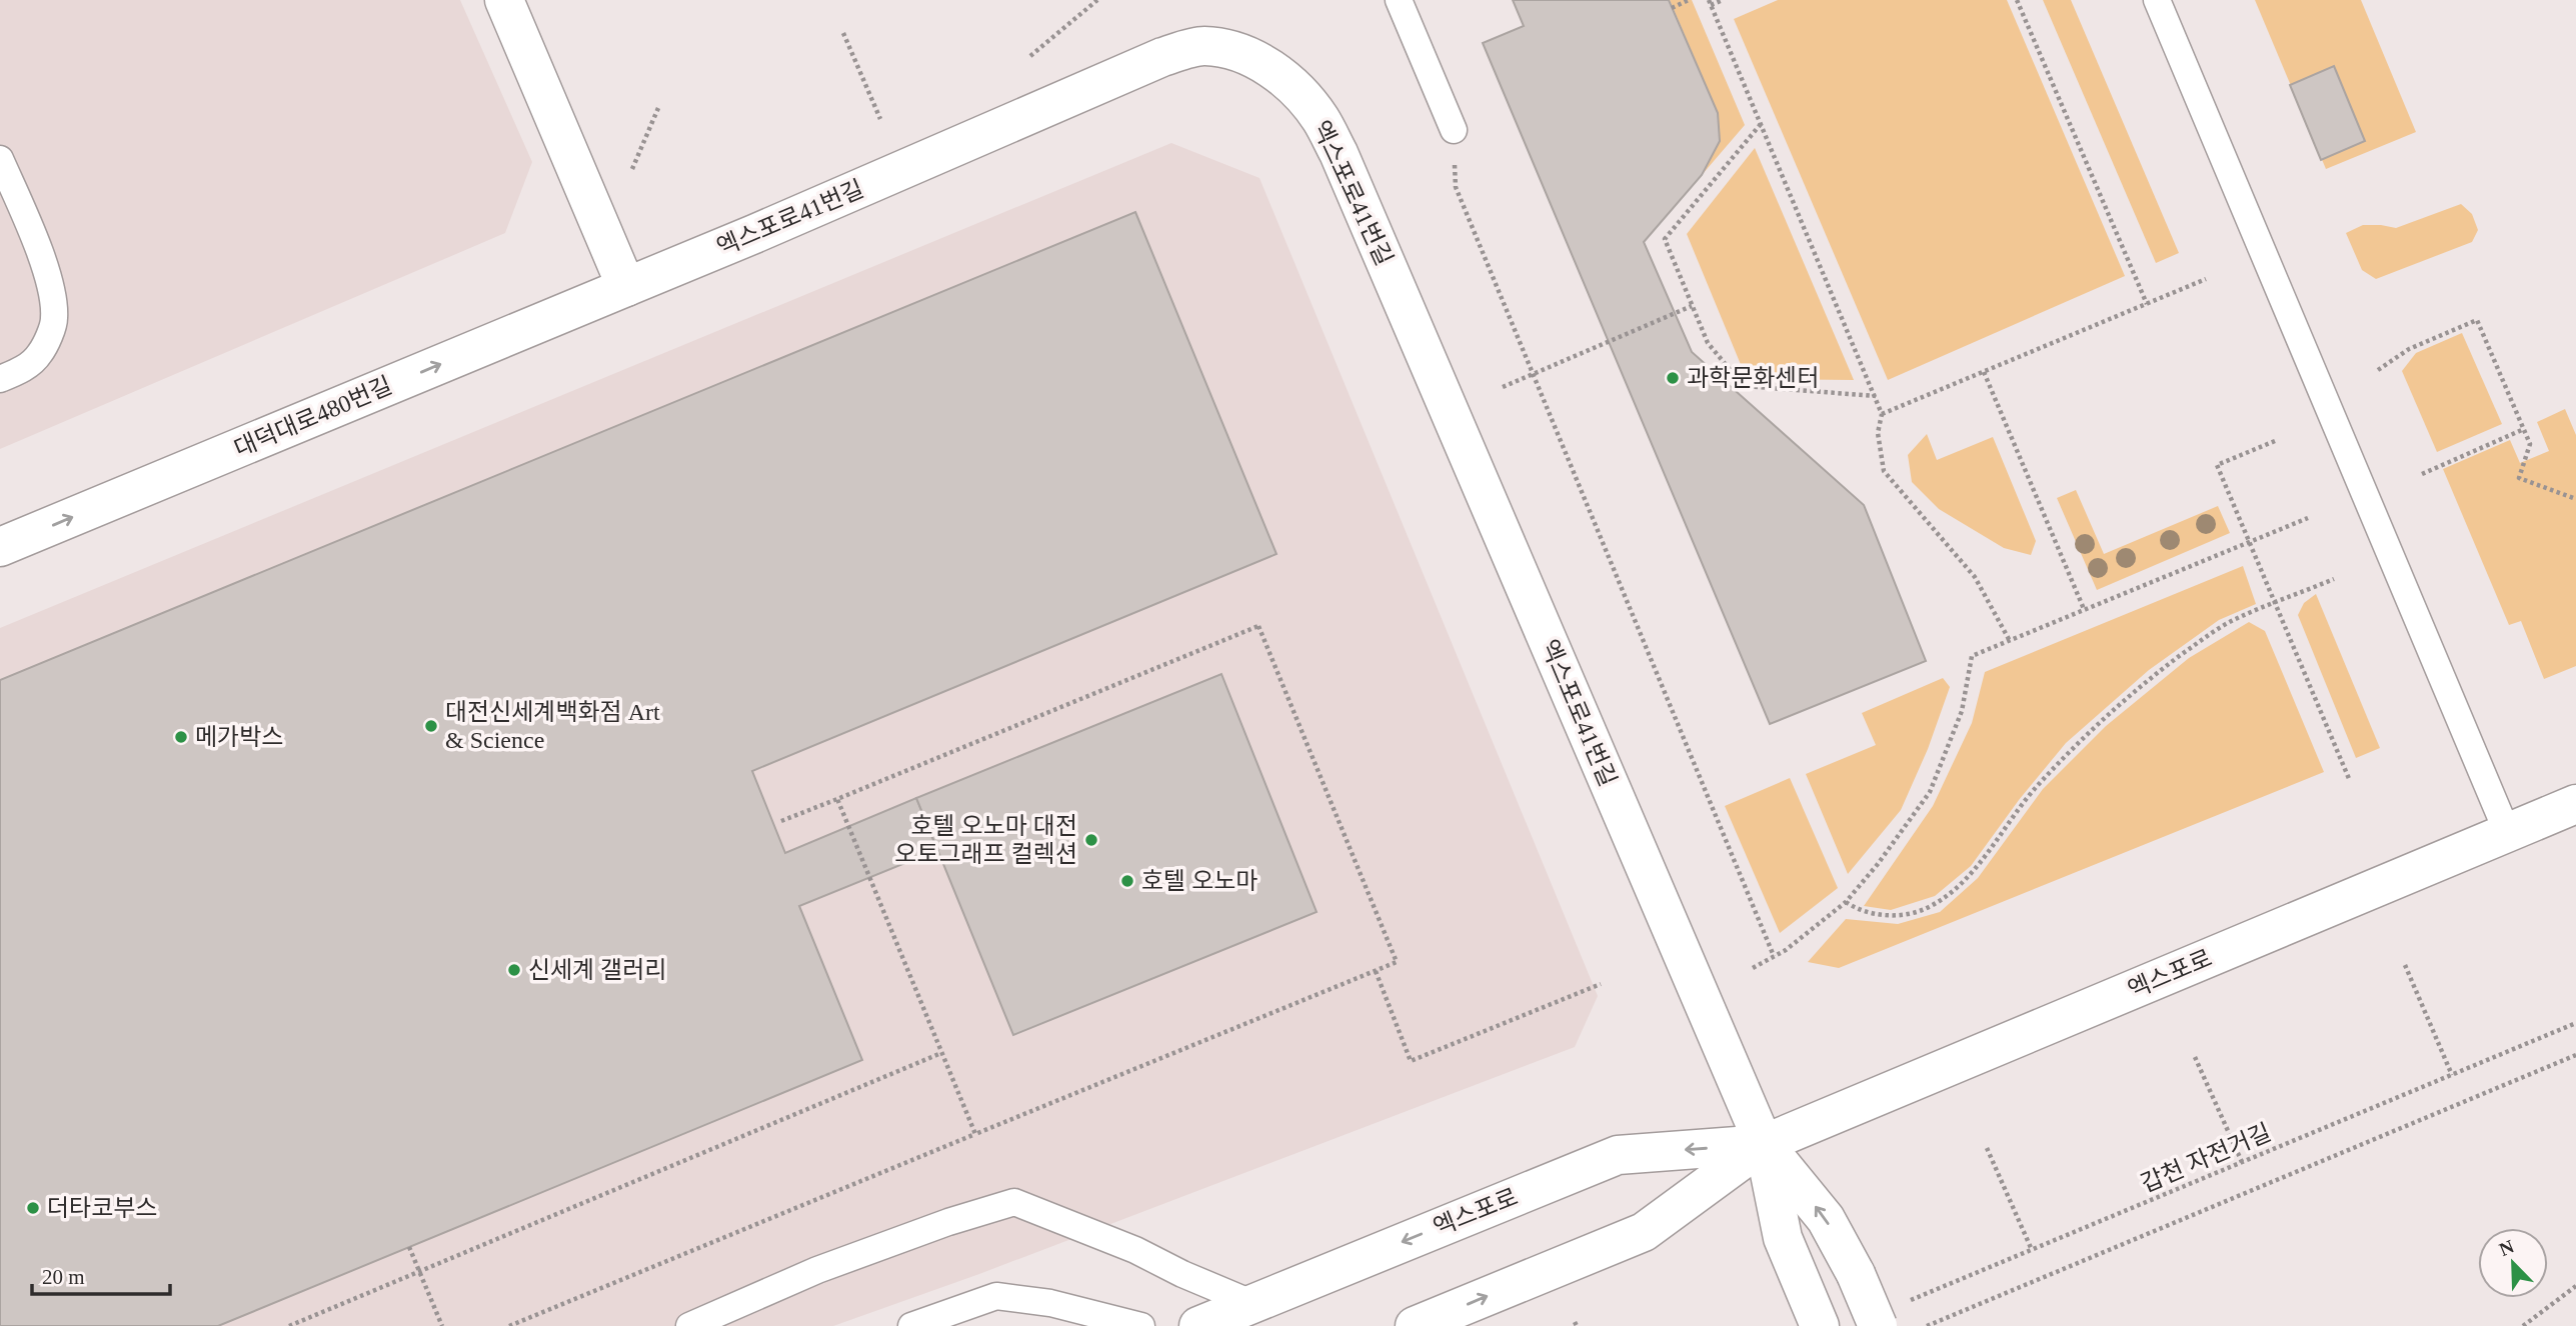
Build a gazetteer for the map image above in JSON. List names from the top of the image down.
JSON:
{
  "streets": {
    "street": ["엑스포로41번길", "대덕대로480번길", "엑스포로"],
    "path": ["갑천 자전거길"]
  },
  "crossings": [
    ["엑스포로41번길", "대덕대로480번길"],
    ["엑스포로41번길", "엑스포로"]
  ],
  "one_way": ["대덕대로480번길"],
  "places": [
    "과학문화센터",
    "대전신세계백화점 Art & Science",
    "메가박스",
    "호텔 오노마 대전 오토그래프 컬렉션",
    "호텔 오노마",
    "신세계 갤러리",
    "더타코부스"
  ],
  "scale_bar": "20 m",
  "north": "top left"
}
